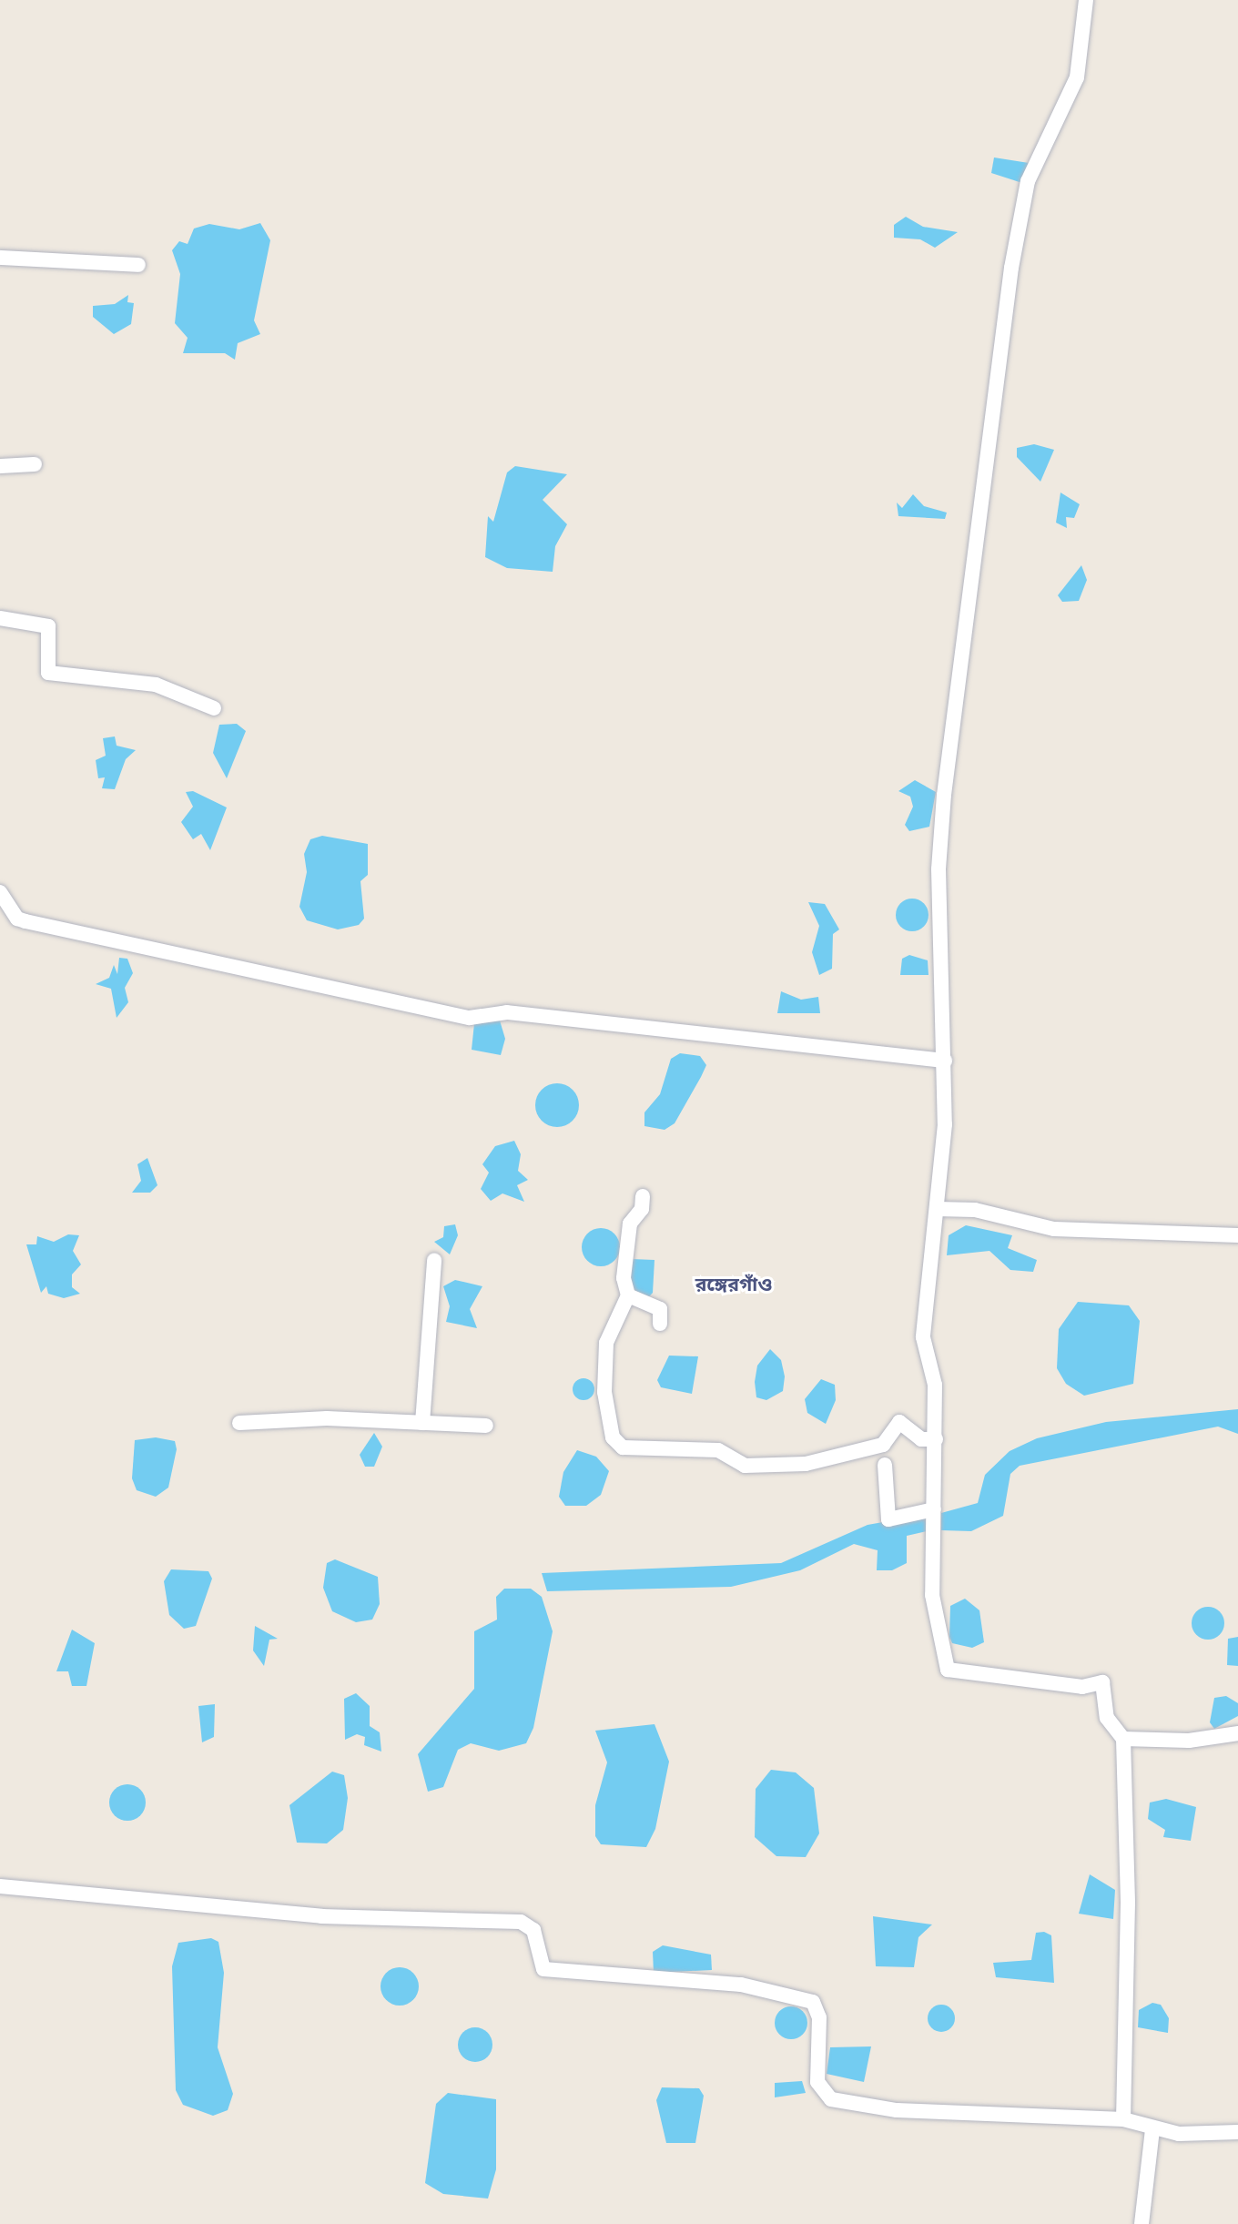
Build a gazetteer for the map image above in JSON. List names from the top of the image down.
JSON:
{
  "districts": ["রঙ্গেরগাঁও"]
}
